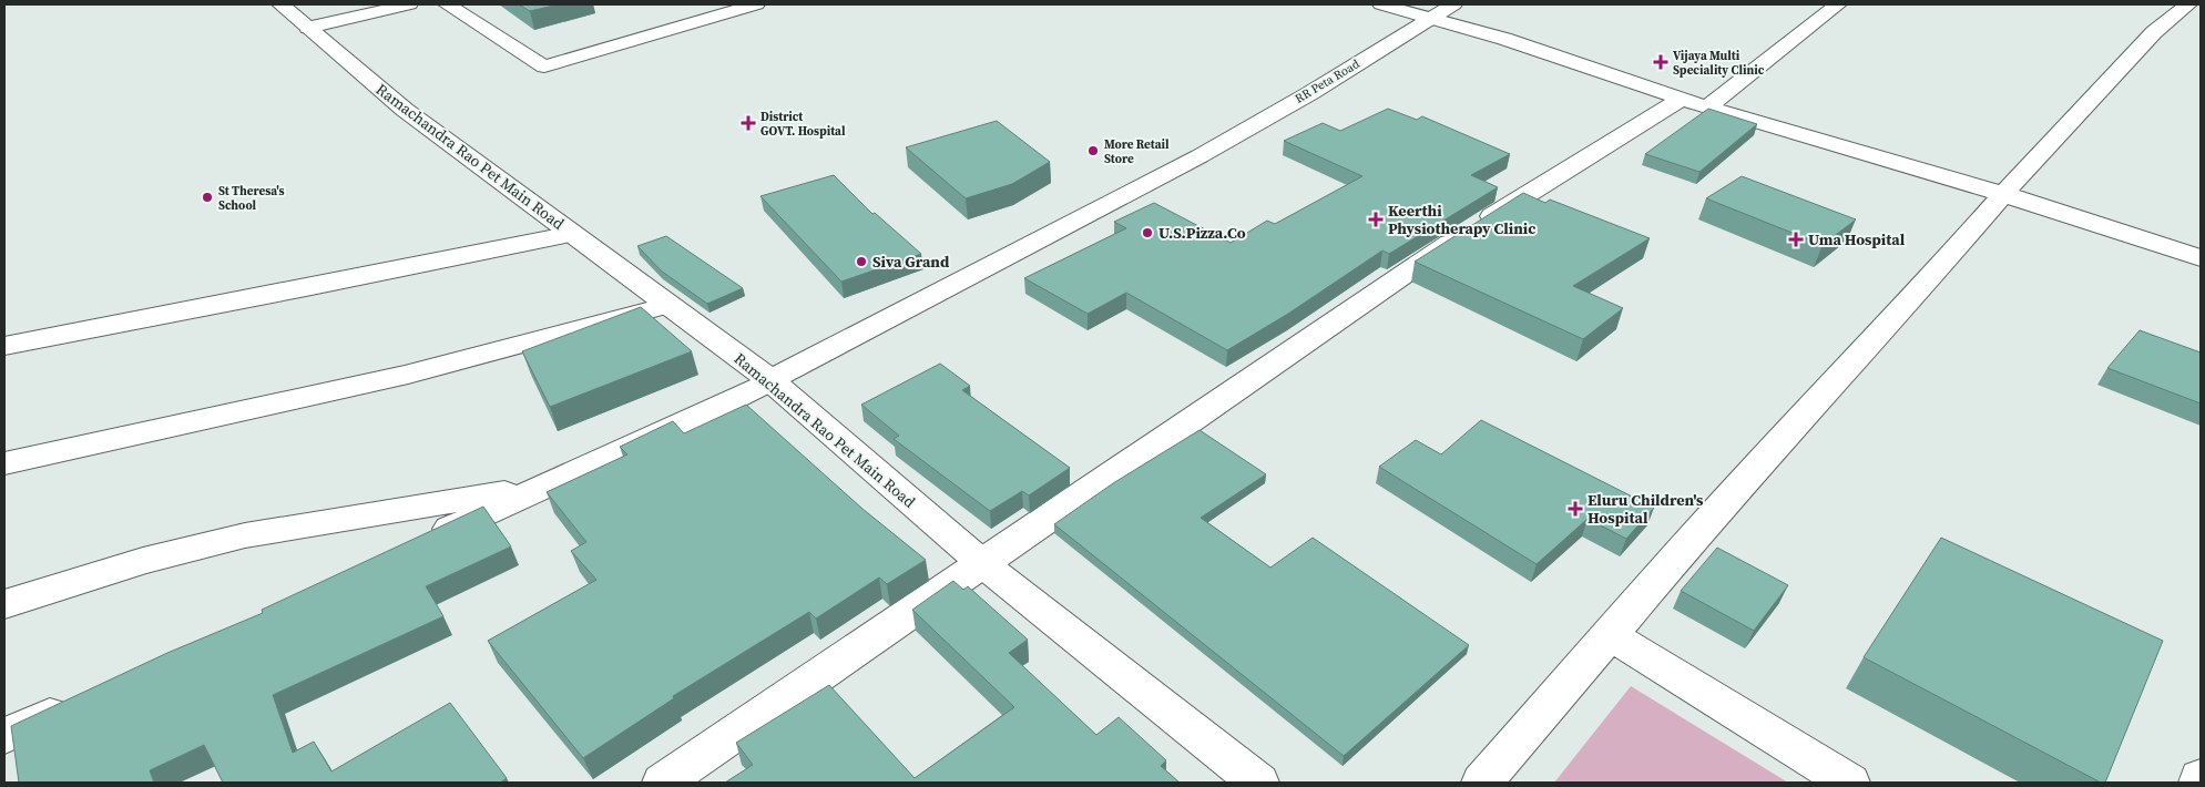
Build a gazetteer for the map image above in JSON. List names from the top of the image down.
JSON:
{
  "streets": {
    "street": ["RR Peta Road", "Ramachandra Rao Pet Main Road"]
  },
  "crossings": [
    ["RR Peta Road", "Ramachandra Rao Pet Main Road"]
  ],
  "places": {
    "health": [
      "Vijaya Multi Speciality Clinic",
      "District GOVT. Hospital",
      "Keerthi Physiotherapy Clinic",
      "Uma Hospital",
      "Eluru Children's Hospital"
    ],
    "other": [
      "More Retail Store",
      "St Theresa's School",
      "U.S.Pizza.Co",
      "Siva Grand"
    ]
  }
}
